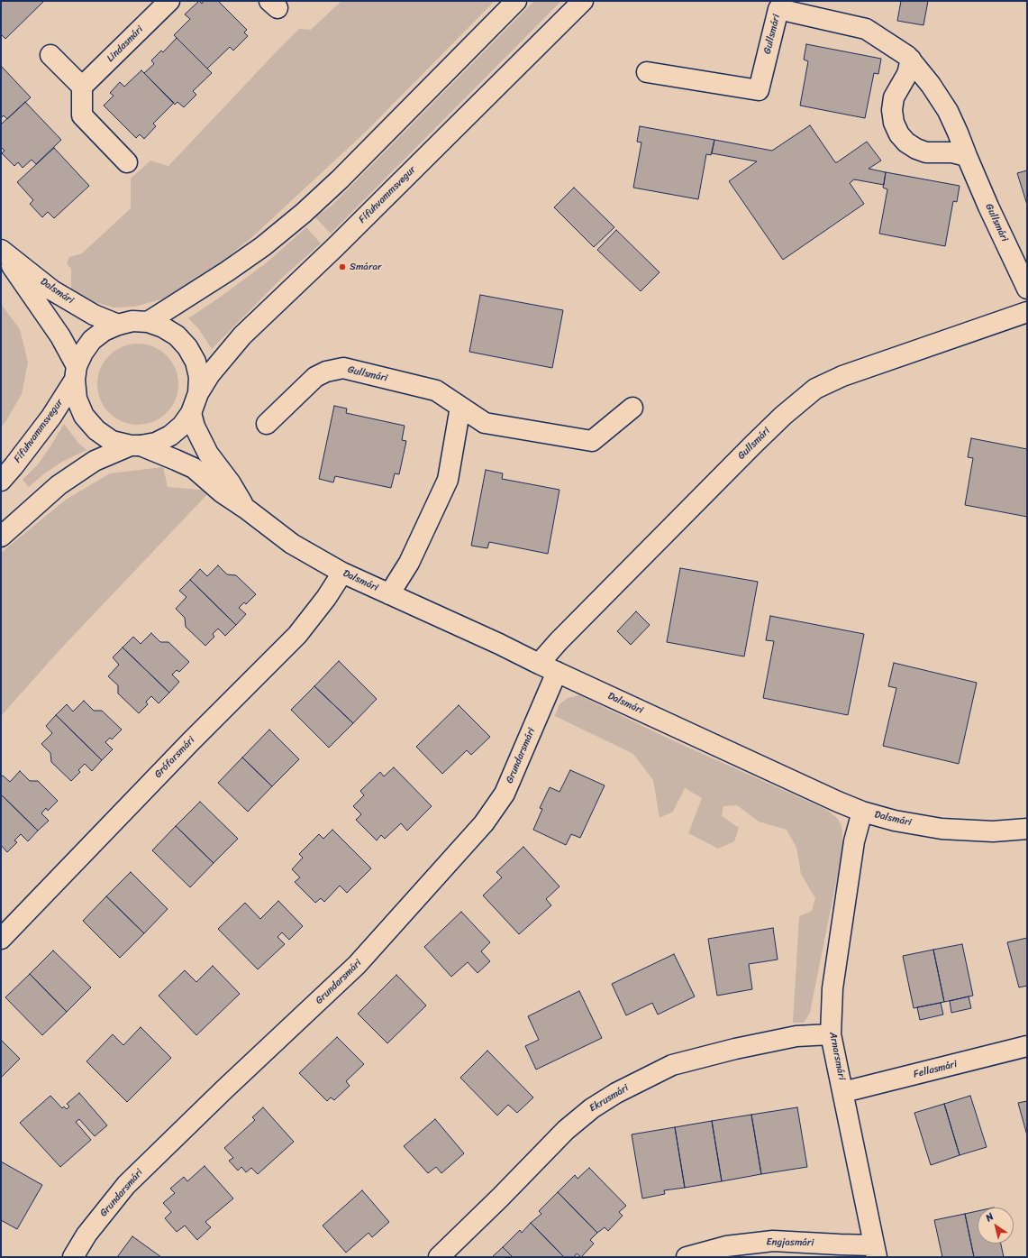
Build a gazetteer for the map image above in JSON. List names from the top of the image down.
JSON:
{
  "streets": {
    "street": [
      "Gullsmári",
      "Lindasmári",
      "Fífuhvammsvegur",
      "Dalsmári",
      "Grundarsmári",
      "Grófarsmári",
      "Arnarsmári",
      "Fellasmári",
      "Ekrusmári",
      "Engjasmári"
    ]
  },
  "crossings": [
    ["Gullsmári", "Dalsmári"],
    ["Fífuhvammsvegur", "Dalsmári"],
    ["Dalsmári", "Grundarsmári"],
    ["Dalsmári", "Grófarsmári"],
    ["Dalsmári", "Arnarsmári"],
    ["Arnarsmári", "Fellasmári"],
    ["Arnarsmári", "Ekrusmári"],
    ["Arnarsmári", "Engjasmári"]
  ],
  "places": ["Smárar"],
  "north": "top left"
}
